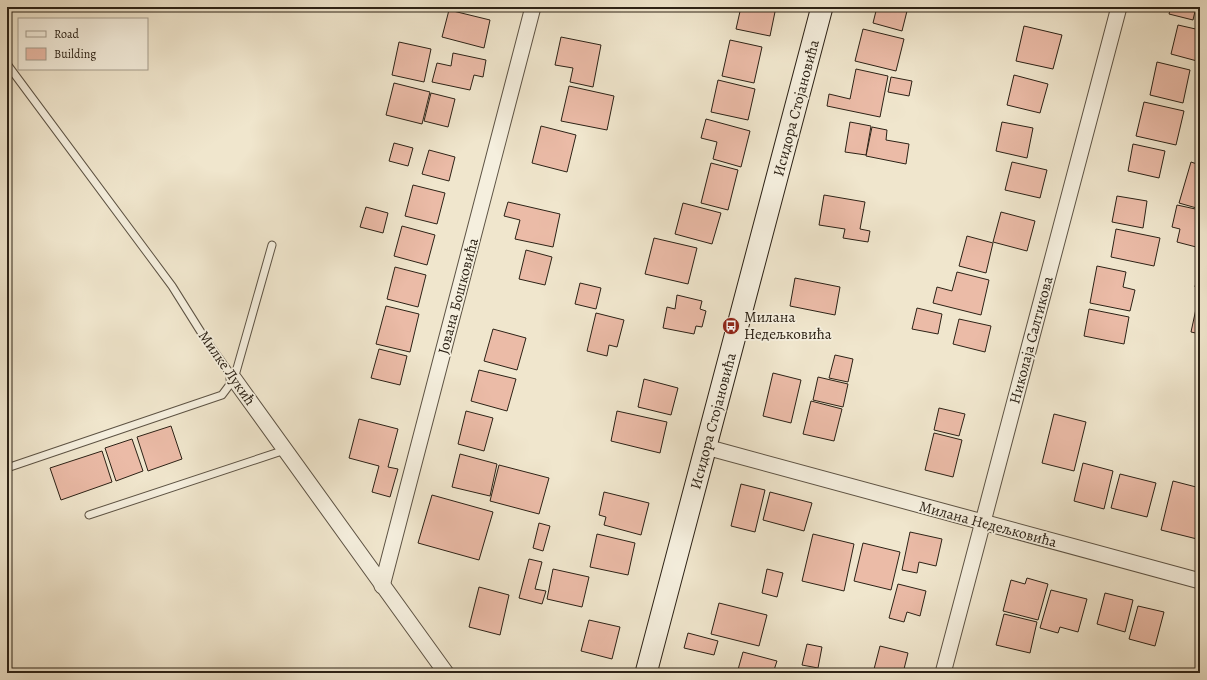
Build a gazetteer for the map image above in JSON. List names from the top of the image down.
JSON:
{
  "streets": {
    "street": [
      "Исидора Стојановића",
      "Јована Бошковића",
      "Николаја Салтикова",
      "Милке Лукић",
      "Милана Недељковића"
    ]
  },
  "crossings": [
    ["Исидора Стојановића", "Милана Недељковића"],
    ["Јована Бошковића", "Милке Лукић"],
    ["Николаја Салтикова", "Милана Недељковића"]
  ],
  "places": {
    "bus stop": ["Милана Недељковића"]
  },
  "legend": ["Road", "Building"]
}
